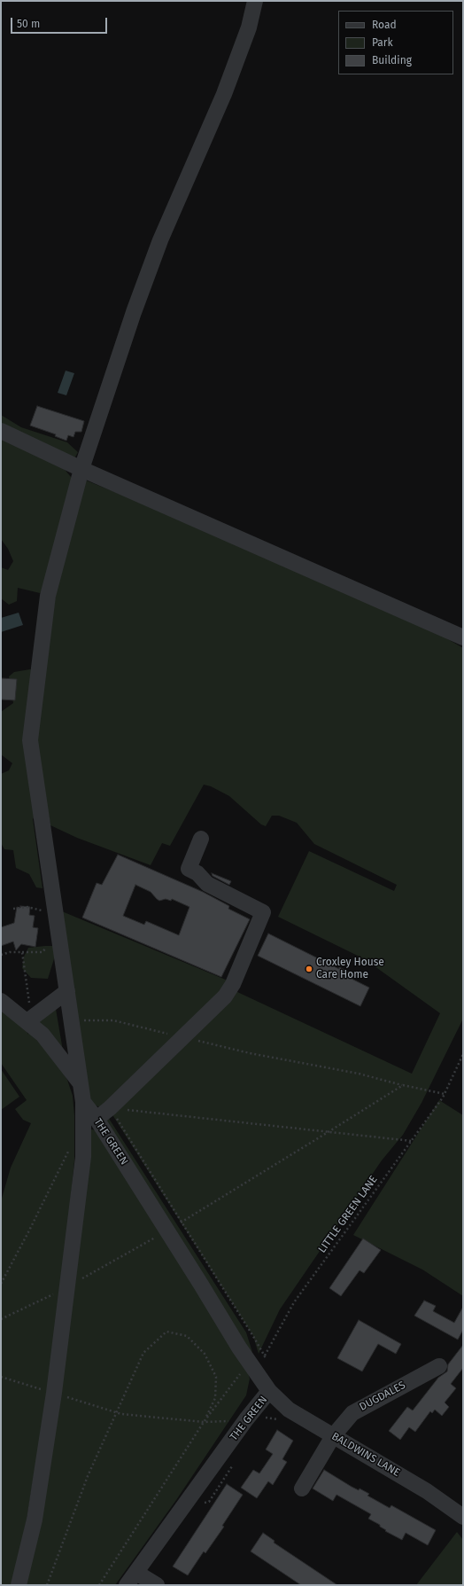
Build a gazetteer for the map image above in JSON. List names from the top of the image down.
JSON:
{
  "streets": {
    "street": ["THE GREEN", "DUGDALES", "BALDWINS LANE"],
    "path": ["LITTLE GREEN LANE"]
  },
  "crossings": [
    ["THE GREEN", "BALDWINS LANE"],
    ["DUGDALES", "BALDWINS LANE"]
  ],
  "places": ["Croxley House Care Home"],
  "legend": ["Road", "Park", "Building"],
  "scale_bar": "50 m"
}
